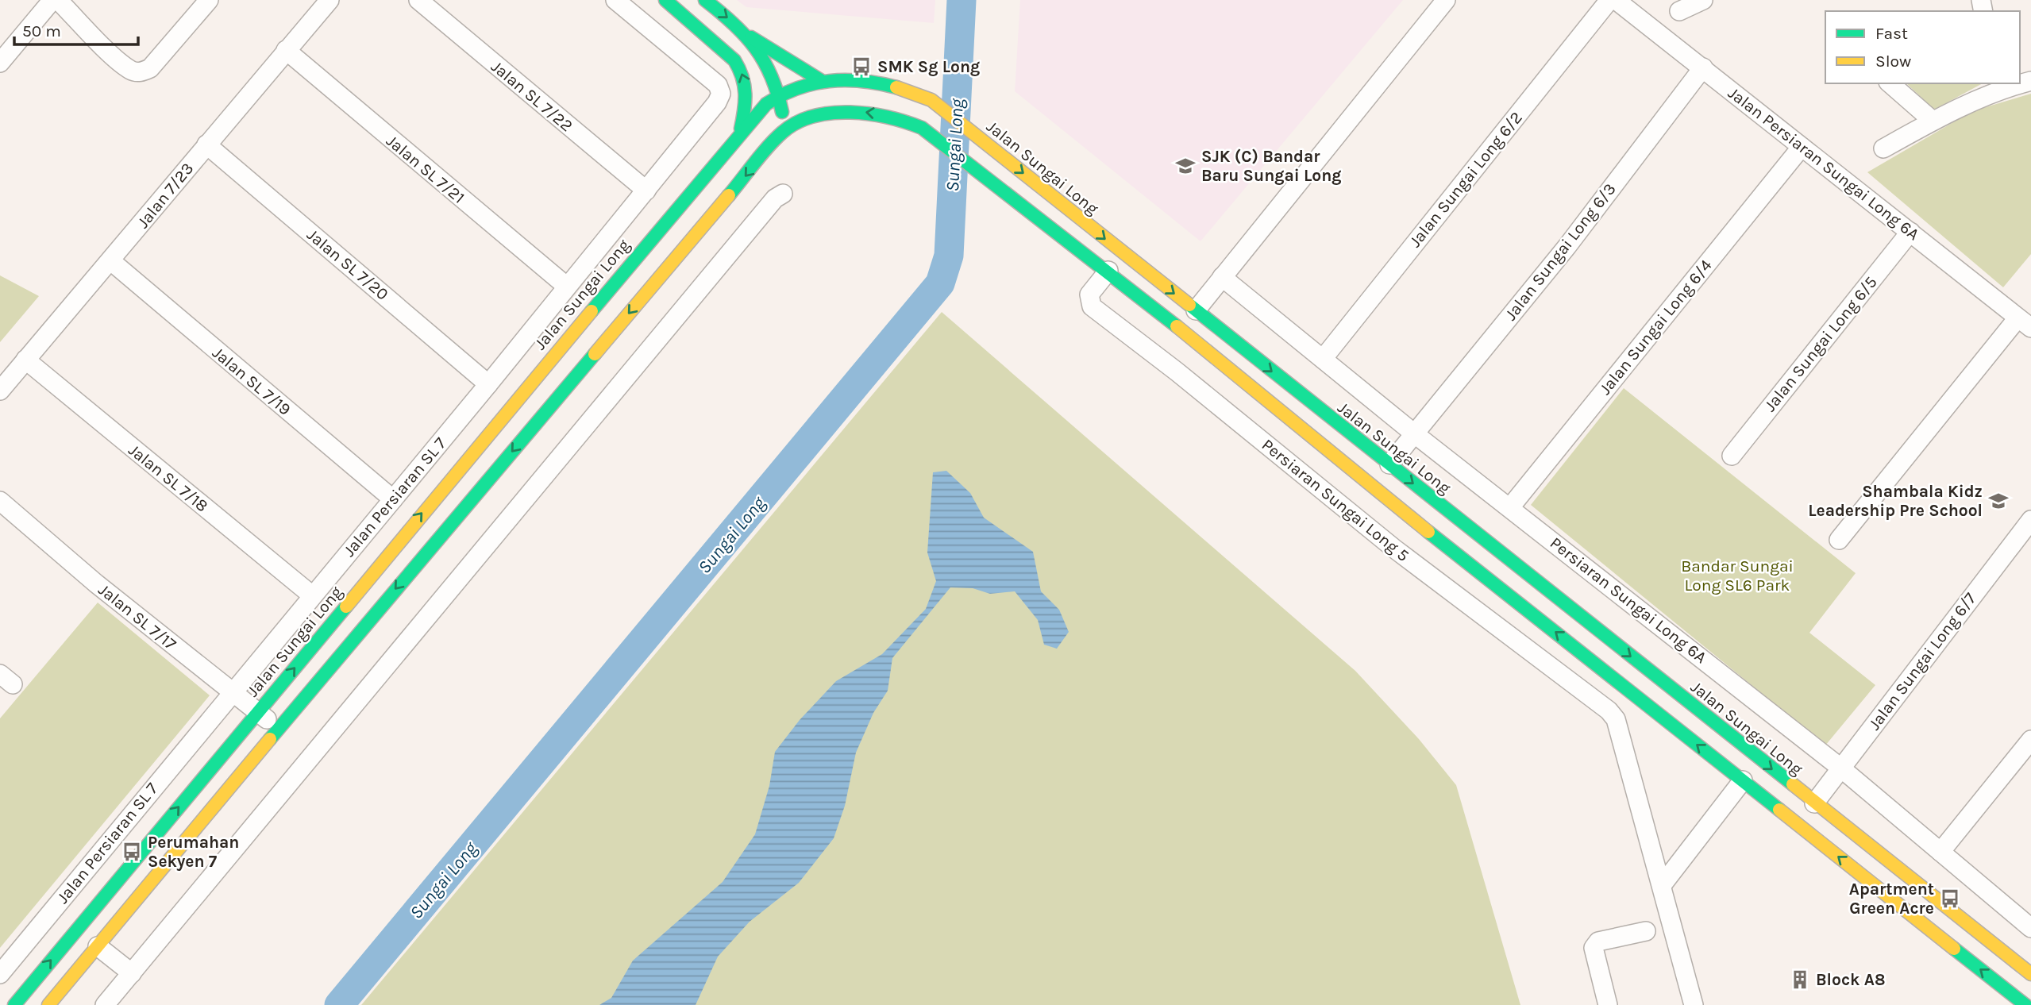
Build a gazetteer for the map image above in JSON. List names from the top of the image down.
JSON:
{
  "streets": {
    "street": [
      "Jalan SL 7/22",
      "Jalan Persiaran Sungai Long 6A",
      "Jalan Sungai Long",
      "Jalan SL 7/21",
      "Jalan Sungai Long 6/2",
      "Jalan 7/23",
      "Jalan Sungai Long 6/3",
      "Jalan SL 7/20",
      "Jalan Sungai Long 6/4",
      "Jalan Sungai Long 6/5",
      "Jalan SL 7/19",
      "Jalan SL 7/18",
      "Jalan Persiaran SL 7",
      "Persiaran Sungai Long 5",
      "Persiaran Sungai Long 6A",
      "Jalan SL 7/17",
      "Jalan Sungai Long 6/7"
    ]
  },
  "crossings": [
    ["Jalan SL 7/22", "Jalan Persiaran SL 7"],
    ["Jalan Persiaran Sungai Long 6A", "Jalan Sungai Long 6/3"],
    ["Jalan Persiaran Sungai Long 6A", "Jalan Sungai Long 6/4"],
    ["Jalan Persiaran Sungai Long 6A", "Jalan Sungai Long 6/5"],
    ["Jalan Sungai Long", "Jalan Sungai Long 6/3"],
    ["Jalan Sungai Long", "Jalan SL 7/17"],
    ["Jalan Sungai Long", "Jalan Sungai Long 6/7"],
    ["Jalan SL 7/21", "Jalan 7/23"],
    ["Jalan SL 7/21", "Jalan Persiaran SL 7"],
    ["Jalan Sungai Long 6/2", "Persiaran Sungai Long 6A"],
    ["Jalan 7/23", "Jalan SL 7/20"],
    ["Jalan 7/23", "Jalan SL 7/19"],
    ["Jalan 7/23", "Jalan SL 7/18"],
    ["Jalan Sungai Long 6/3", "Persiaran Sungai Long 6A"],
    ["Jalan SL 7/20", "Jalan Persiaran SL 7"],
    ["Jalan Sungai Long 6/4", "Persiaran Sungai Long 6A"],
    ["Jalan SL 7/19", "Jalan Persiaran SL 7"],
    ["Jalan SL 7/18", "Jalan Persiaran SL 7"],
    ["Jalan Persiaran SL 7", "Jalan SL 7/17"],
    ["Persiaran Sungai Long 6A", "Jalan Sungai Long 6/7"]
  ],
  "water": ["Sungai Long"],
  "parks": ["Bandar Sungai Long SL6 Park"],
  "places": {
    "bus stop": ["SMK Sg Long", "Perumahan Sekyen 7", "Apartment Green Acre"],
    "school or university": ["SJK (C) Bandar Baru Sungai Long", "Shambala Kidz Leadership Pre School"],
    "building": ["Block A8"]
  },
  "legend": ["Fast", "Slow"],
  "scale_bar": "50 m"
}
